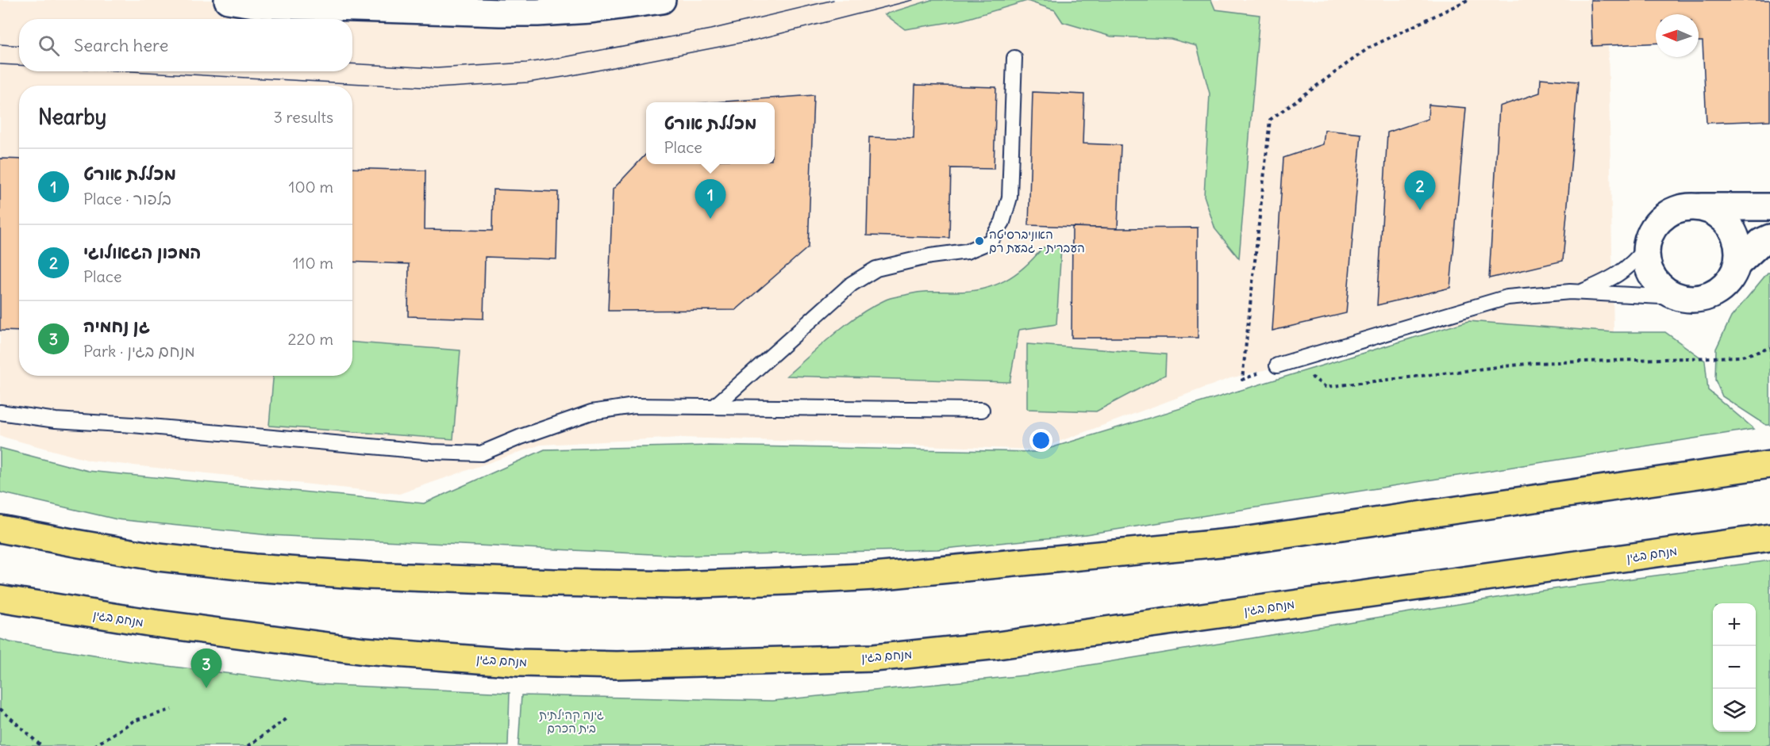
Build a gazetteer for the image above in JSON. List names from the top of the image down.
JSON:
{
  "streets": {
    "highway": ["מנחם בגין"]
  },
  "parks": ["גינה קהילתית בית הכרם"],
  "places": ["האוניברסיטה העברית - גבעת רם"],
  "north": "left",
  "page": {
    "search": "Search here",
    "heading": ["Nearby", "3 results"],
    "popup": ["מכללת אורט", "Place"],
    "list": [
      {
        "mark": "1",
        "name": "מכללת אורט",
        "note": "Place · בלפור",
        "value": "100 m"
      },
      {
        "mark": "2",
        "name": "המכון הגאולוגי",
        "note": "Place",
        "value": "110 m"
      },
      {
        "mark": "3",
        "name": "גן נחמיה",
        "note": "Park · מנחם בגין",
        "value": "220 m"
      }
    ],
    "pins": ["2", "1", "3"],
    "map_buttons": ["+", "−"]
  }
}
